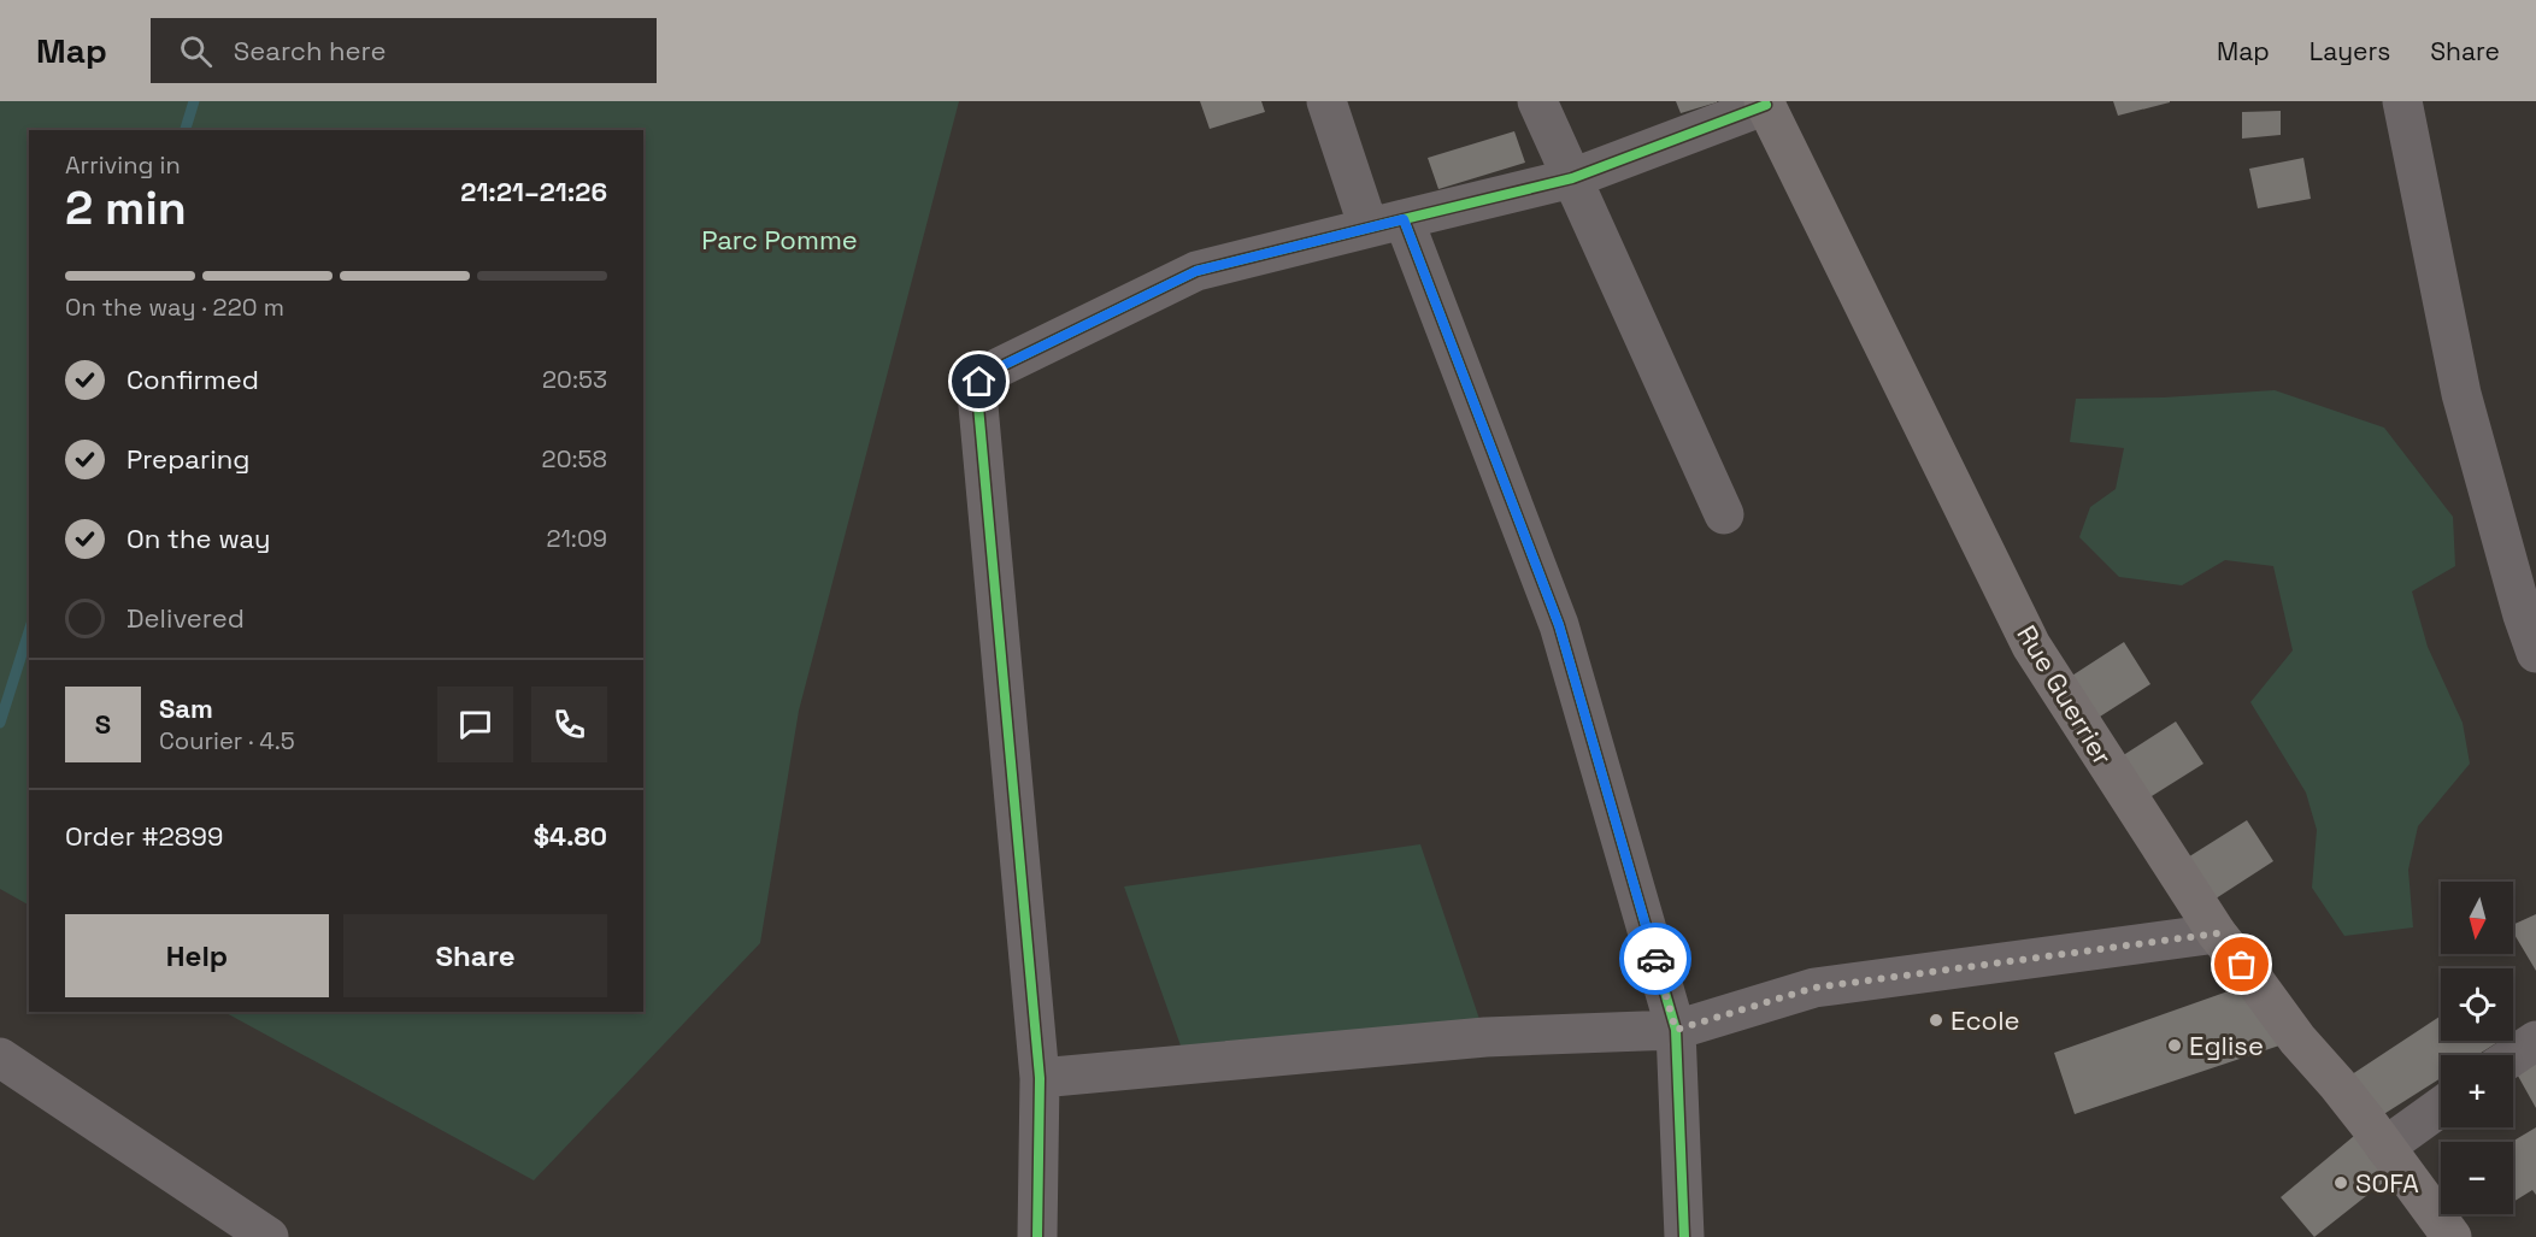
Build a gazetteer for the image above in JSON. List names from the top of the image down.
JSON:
{
  "streets": {
    "main road": ["Rue Guerrier"]
  },
  "parks": ["Parc Pomme"],
  "places": ["Ecole", "Eglise", "SOFA"],
  "north": "bottom",
  "page": {
    "header": "Map",
    "search": "Search here",
    "nav": ["Map", "Layers", "Share"],
    "heading": ["2 min", "Arriving in", "21:21–21:26"],
    "panel": [
      "Sam",
      "Courier · 4.5",
      "Order #2899",
      "$4.80"
    ],
    "bar": "On the way · 220 m",
    "list": [
      ["Confirmed", "20:53"],
      ["Preparing", "20:58"],
      ["On the way", "21:09"],
      "Delivered"
    ],
    "round": "S",
    "map_buttons": ["+", "−"],
    "buttons": ["Help", "Share"]
  }
}
